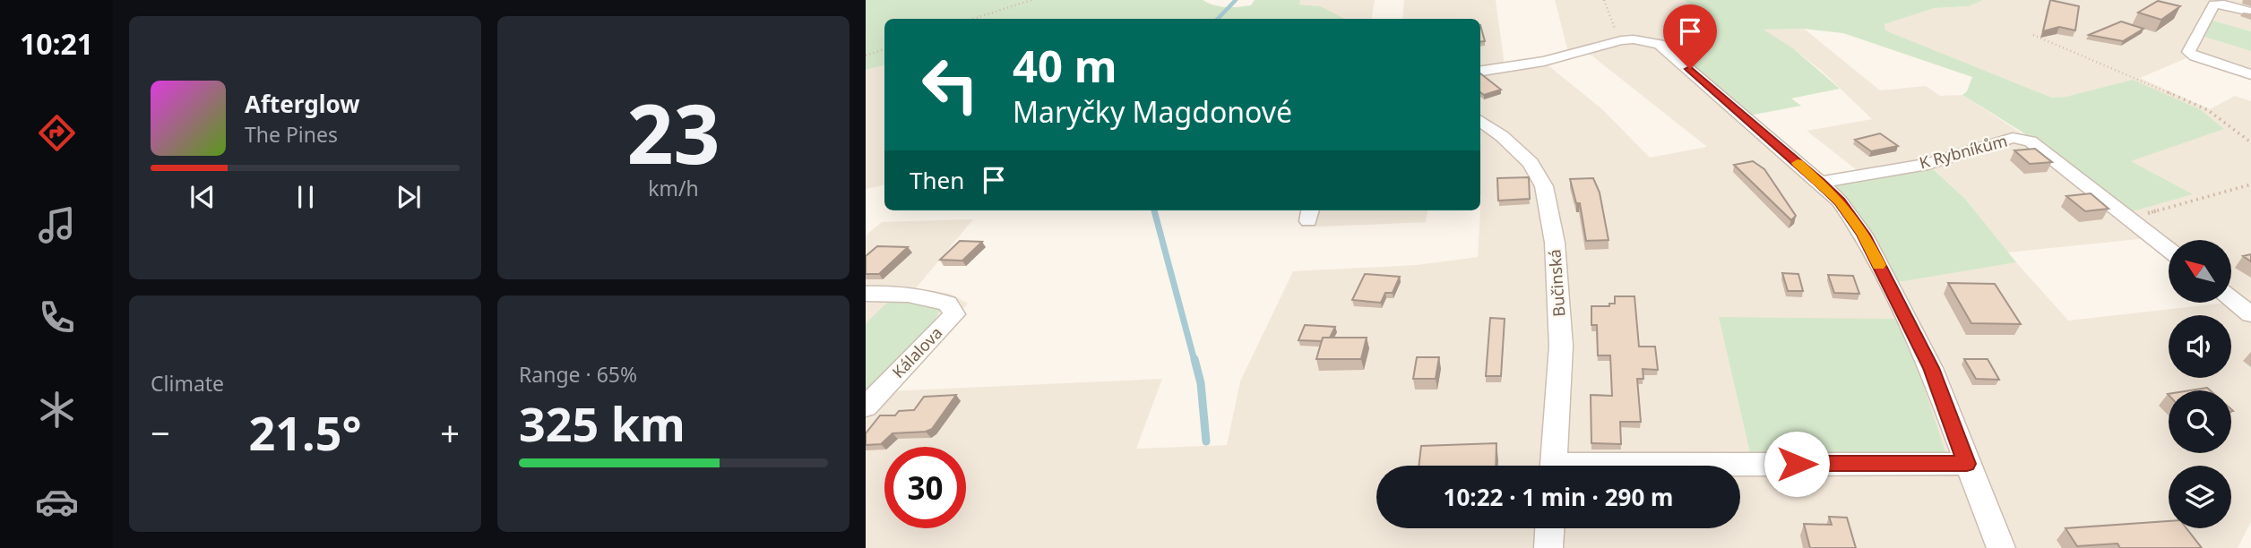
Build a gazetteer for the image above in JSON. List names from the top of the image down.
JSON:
{
  "streets": {
    "street": ["K Rybníkům", "Bučinská", "Kálalova"]
  },
  "north": "top left",
  "page": {
    "tabs": "10:21",
    "tile": [
      ["23", "km/h"],
      "Climate",
      ["Range · 65%", "325 km"]
    ],
    "turn": ["40 m", "Maryčky Magdonové"],
    "song": ["Afterglow", "The Pines"],
    "then": "Then",
    "heat": ["−", "21.5°", "+"],
    "limit": "30",
    "trip": "10:22 · 1 min · 290 m"
  }
}
